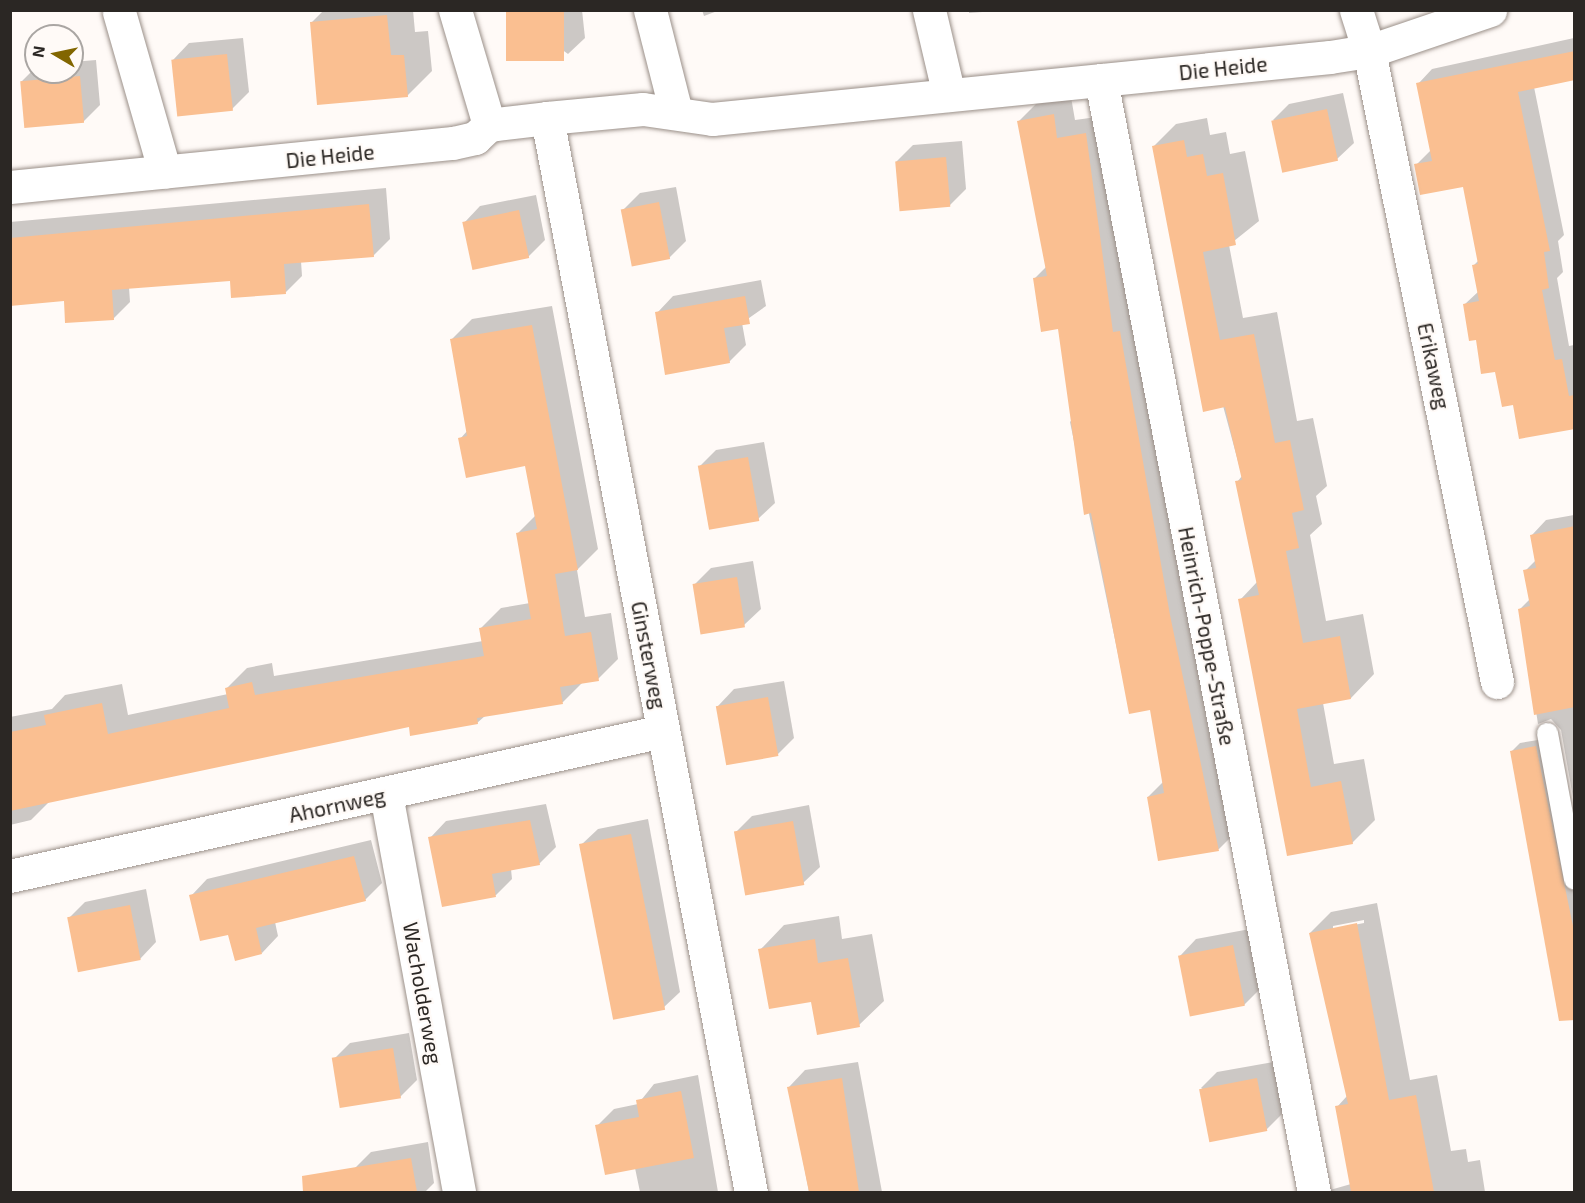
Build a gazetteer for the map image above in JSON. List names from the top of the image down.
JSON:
{
  "streets": {
    "street": [
      "Die Heide",
      "Erikaweg",
      "Heinrich-Poppe-Straße",
      "Ginsterweg",
      "Ahornweg",
      "Wacholderweg"
    ]
  },
  "crossings": [
    ["Die Heide", "Erikaweg"],
    ["Die Heide", "Heinrich-Poppe-Straße"],
    ["Die Heide", "Ginsterweg"],
    ["Ginsterweg", "Ahornweg"],
    ["Ahornweg", "Wacholderweg"]
  ],
  "north": "left"
}
